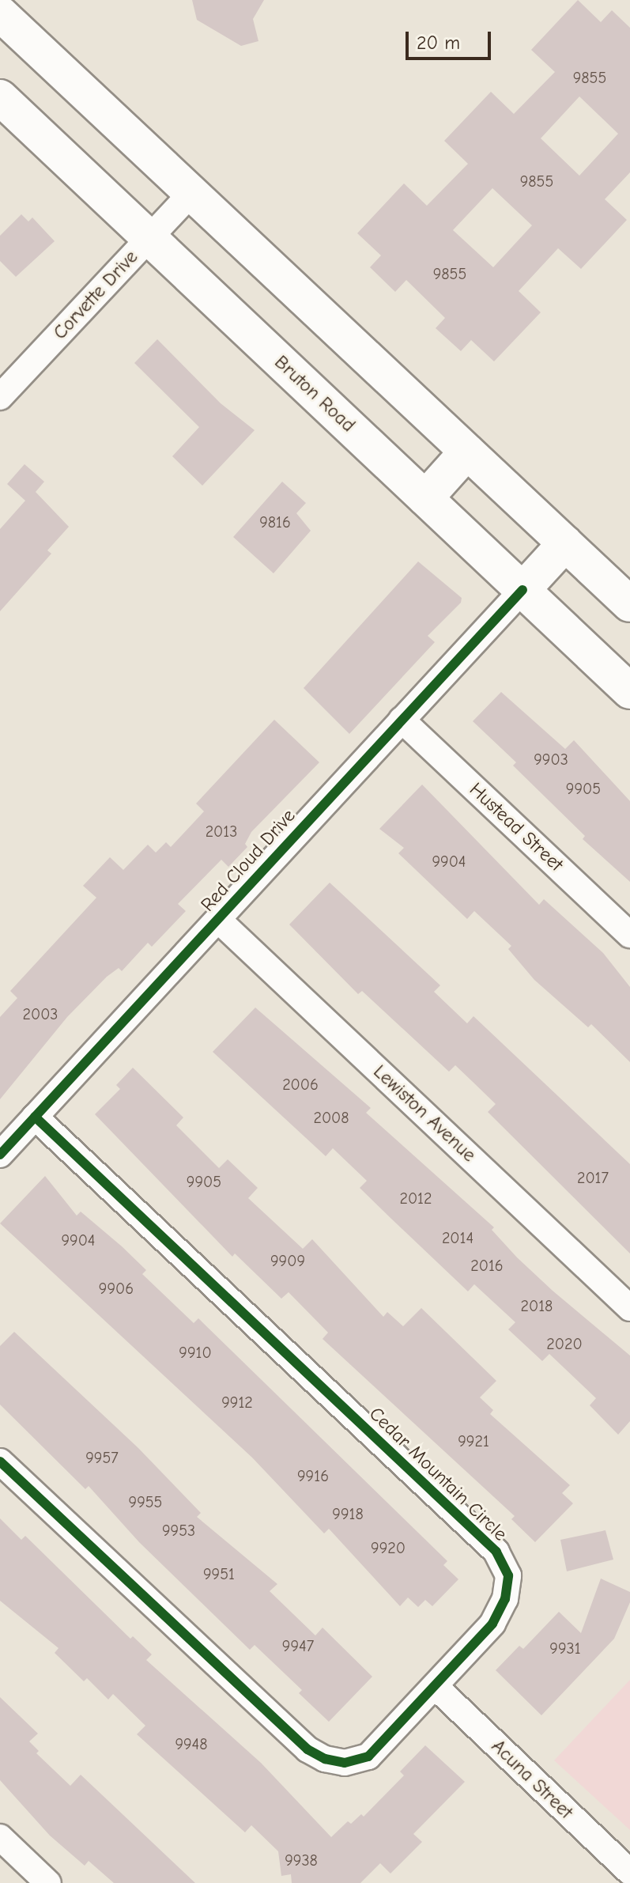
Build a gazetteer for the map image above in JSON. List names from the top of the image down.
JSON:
{
  "streets": {
    "main road": ["Bruton Road"],
    "street": [
      "Corvette Drive",
      "Hustead Street",
      "Red Cloud Drive",
      "Lewiston Avenue",
      "Cedar Mountain Circle",
      "Acuna Street"
    ]
  },
  "crossings": [
    ["Corvette Drive", "Bruton Road"],
    ["Bruton Road", "Red Cloud Drive"],
    ["Hustead Street", "Red Cloud Drive"],
    ["Red Cloud Drive", "Lewiston Avenue"],
    ["Red Cloud Drive", "Cedar Mountain Circle"],
    ["Cedar Mountain Circle", "Acuna Street"]
  ],
  "house_numbers": [
    "9855",
    "9855",
    "9855",
    "9816",
    "9903",
    "9905",
    "2013",
    "9904",
    "2003",
    "2006",
    "2008",
    "2017",
    "9905",
    "2012",
    "2014",
    "9904",
    "9909",
    "2016",
    "9906",
    "2018",
    "2020",
    "9910",
    "9912",
    "9921",
    "9957",
    "9916",
    "9955",
    "9918",
    "9953",
    "9920",
    "9951",
    "9947",
    "9931",
    "9948",
    "9938"
  ],
  "scale_bar": "20 m"
}
